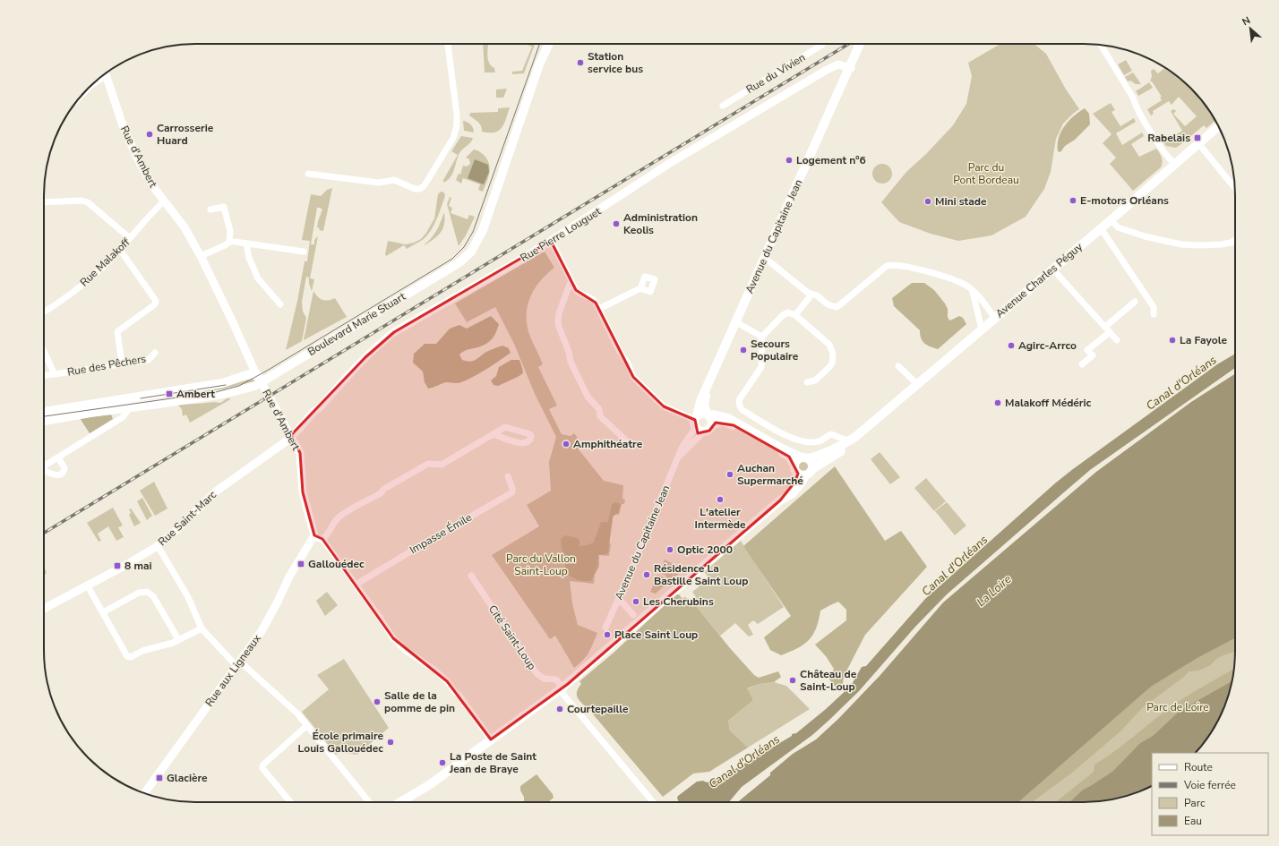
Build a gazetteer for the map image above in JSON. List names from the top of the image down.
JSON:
{
  "streets": {
    "main road": [
      "Rue d'Ambert",
      "Avenue du Capitaine Jean",
      "Avenue Charles Péguy",
      "Boulevard Marie Stuart"
    ],
    "street": [
      "Rue du Vivien",
      "Rue Pierre Louguet",
      "Rue Malakoff",
      "Rue des Pêchers",
      "Rue Saint-Marc",
      "Impasse Émile",
      "Cité Saint-Loup",
      "Rue aux Ligneaux"
    ]
  },
  "crossings": [
    ["Rue d'Ambert", "Rue Pierre Louguet"],
    ["Rue d'Ambert", "Rue Malakoff"],
    ["Rue d'Ambert", "Avenue Charles Péguy"],
    ["Rue d'Ambert", "Boulevard Marie Stuart"],
    ["Rue d'Ambert", "Rue Saint-Marc"],
    ["Rue d'Ambert", "Impasse Émile"],
    ["Rue d'Ambert", "Rue aux Ligneaux"],
    ["Rue Pierre Louguet", "Avenue du Capitaine Jean"],
    ["Rue Pierre Louguet", "Rue Saint-Marc"],
    ["Avenue Charles Péguy", "Cité Saint-Loup"]
  ],
  "water": ["Canal d'Orléans", "La Loire"],
  "parks": ["Parc du Pont Bordeau", "Parc du Vallon Saint-Loup", "Parc de Loire"],
  "places": {
    "other": [
      "Station service bus",
      "Carrosserie Huard",
      "Logement n°6",
      "E-motors Orléans",
      "Mini stade",
      "Administration Keolis",
      "La Fayole",
      "Agirc-Arrco",
      "Secours Populaire",
      "Malakoff Médéric",
      "Amphithéatre",
      "Auchan Supermarché",
      "L'atelier Intermède",
      "Optic 2000",
      "Résidence La Bastille Saint Loup",
      "Les Cherubins",
      "Place Saint Loup",
      "Château de Saint-Loup",
      "Salle de la pomme de pin",
      "Courtepaille",
      "École primaire Louis Gallouédec",
      "La Poste de Saint Jean de Braye"
    ],
    "transit": [
      "Rabelais",
      "Ambert",
      "Gallouédec",
      "8 mai",
      "Glacière"
    ]
  },
  "legend": [
    "Route",
    "Voie ferrée",
    "Parc",
    "Eau"
  ],
  "north": "top left"
}
